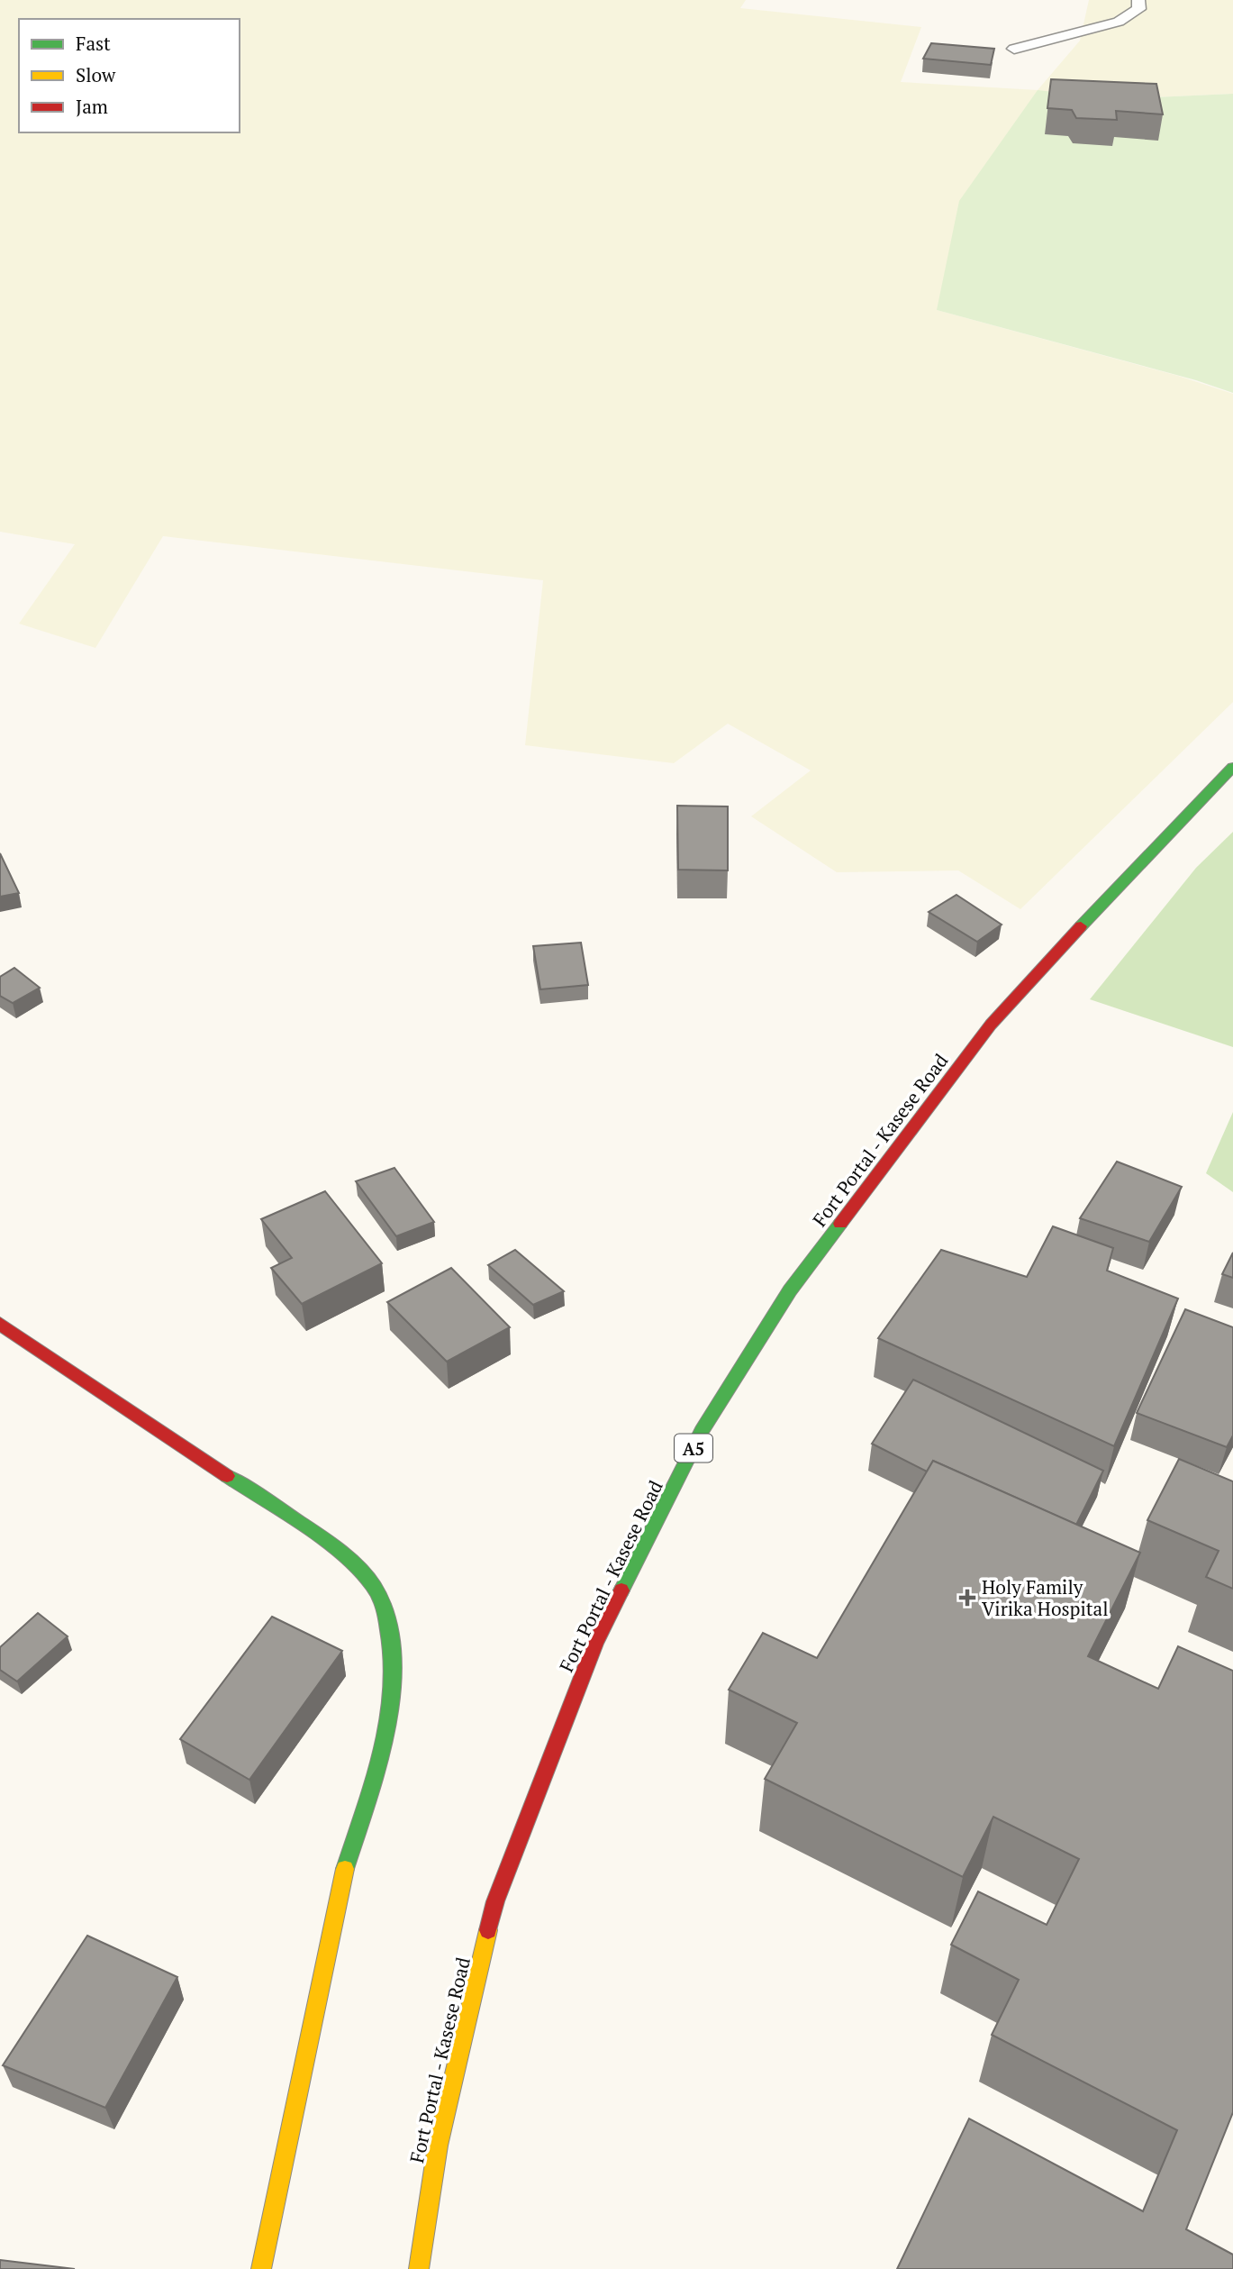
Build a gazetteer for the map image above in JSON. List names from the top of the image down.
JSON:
{
  "streets": {
    "main road": ["Fort Portal - Kasese Road", "A5"]
  },
  "places": {
    "health": ["Holy Family Virika Hospital"]
  },
  "legend": ["Fast", "Slow", "Jam"]
}
